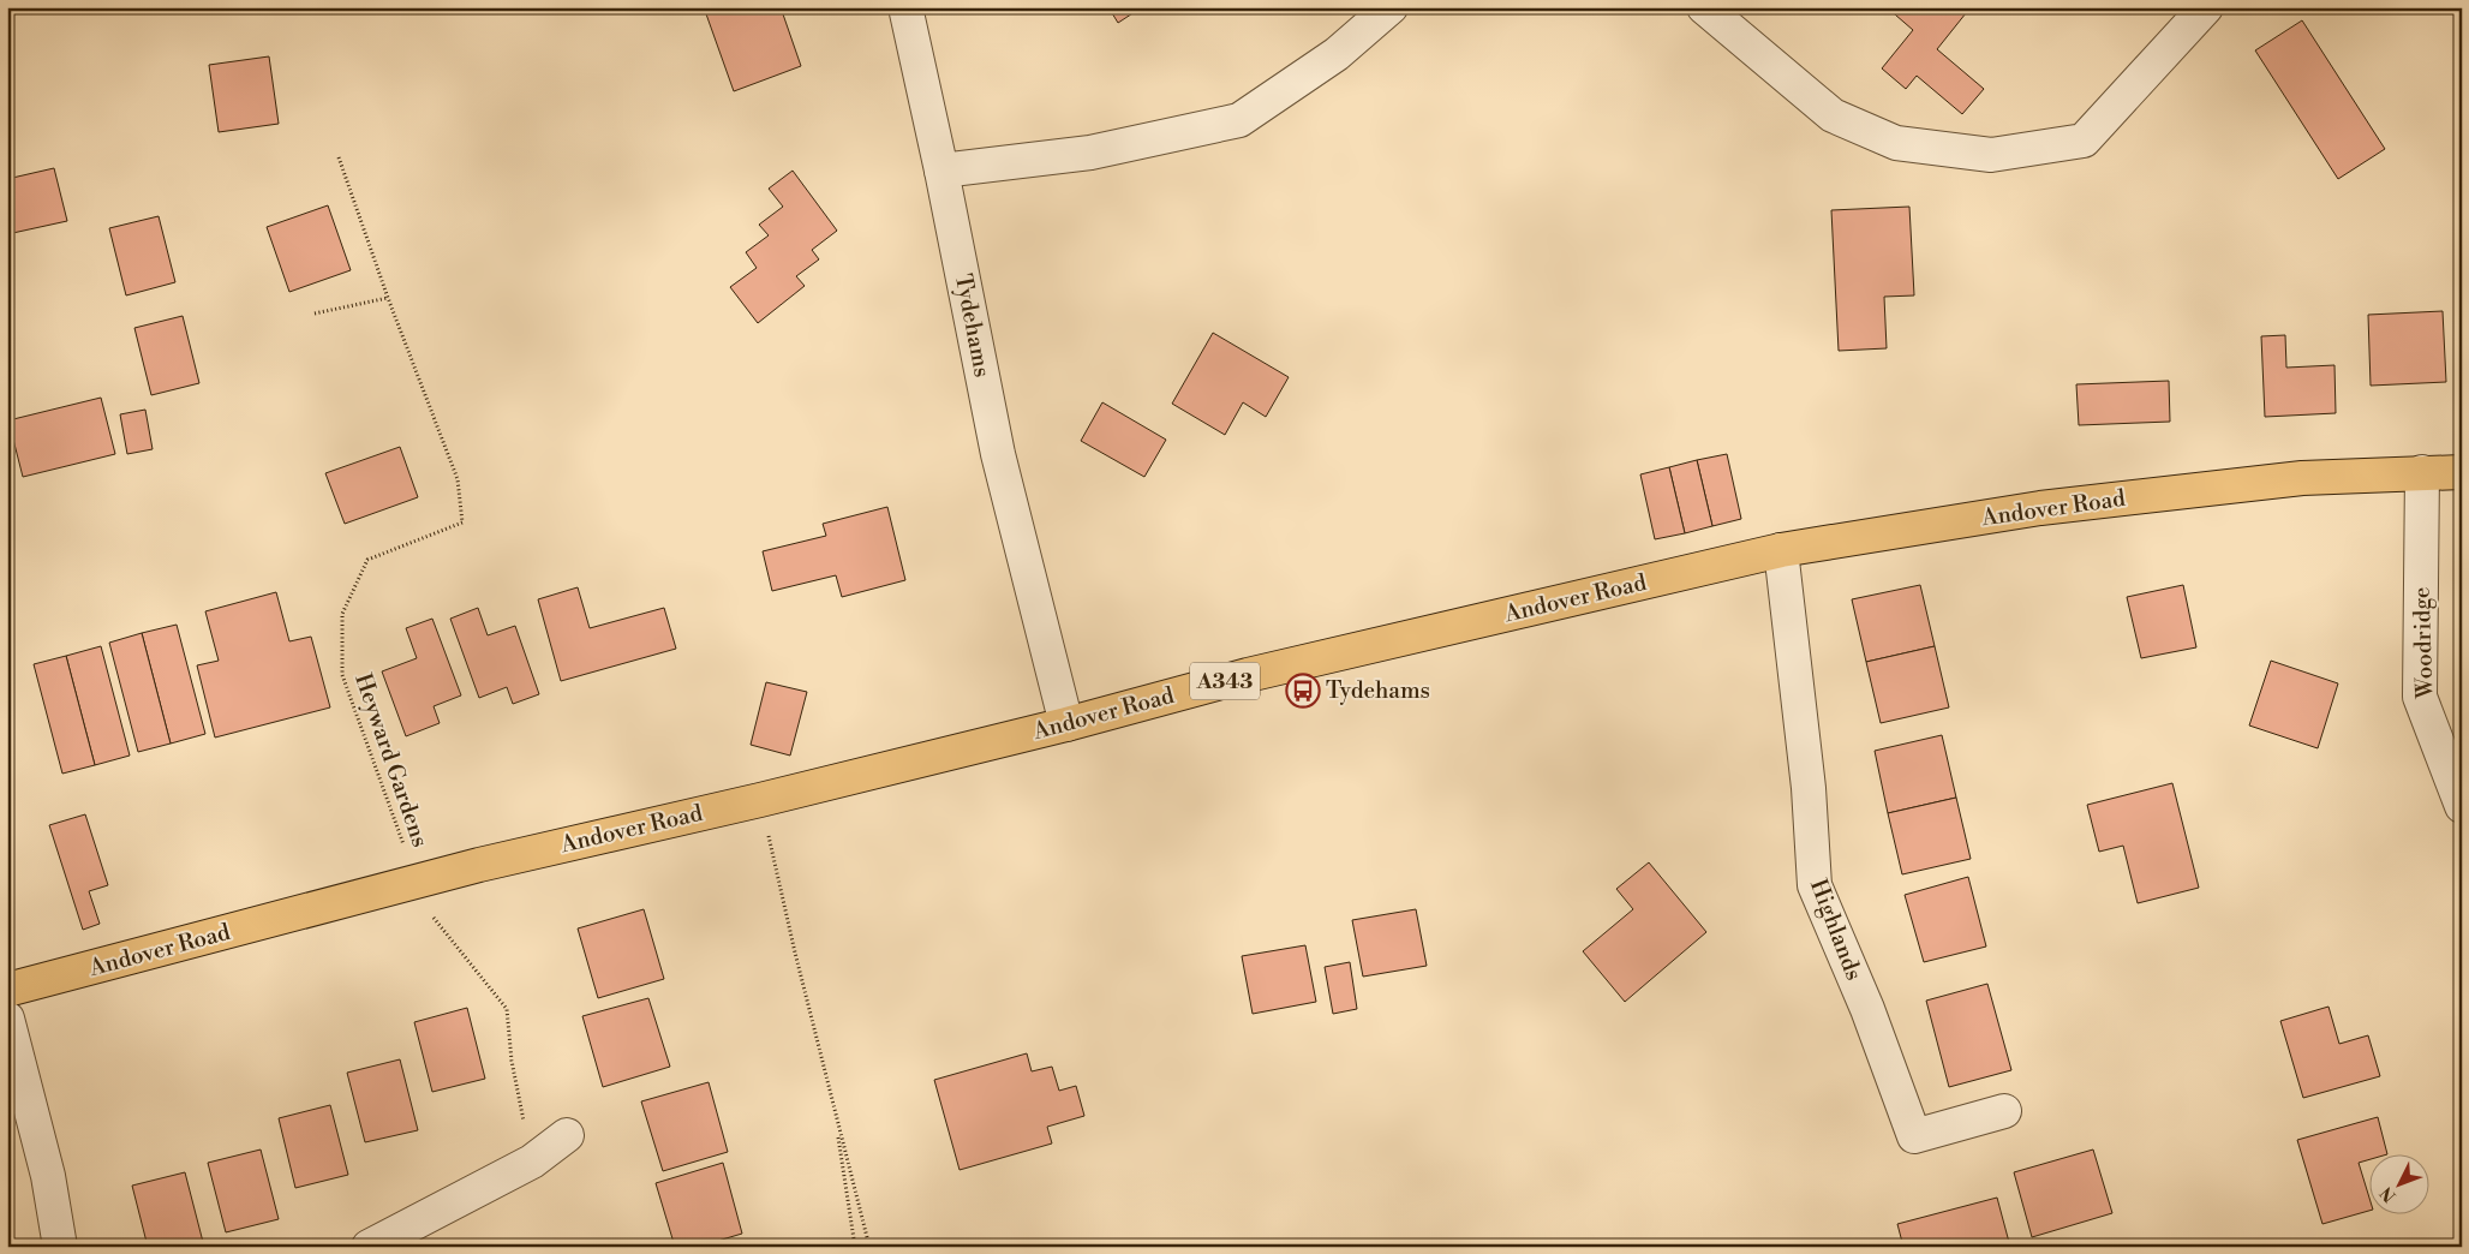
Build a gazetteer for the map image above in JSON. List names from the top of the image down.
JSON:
{
  "streets": {
    "main road": ["Andover Road", "A343"],
    "street": ["Tydehams", "Woodridge", "Highlands"],
    "path": ["Heyward Gardens"]
  },
  "crossings": [
    ["Tydehams", "Andover Road"],
    ["Andover Road", "Woodridge"],
    ["Andover Road", "Heyward Gardens"],
    ["Andover Road", "Highlands"]
  ],
  "places": {
    "bus stop": ["Tydehams"]
  },
  "north": "bottom left"
}
